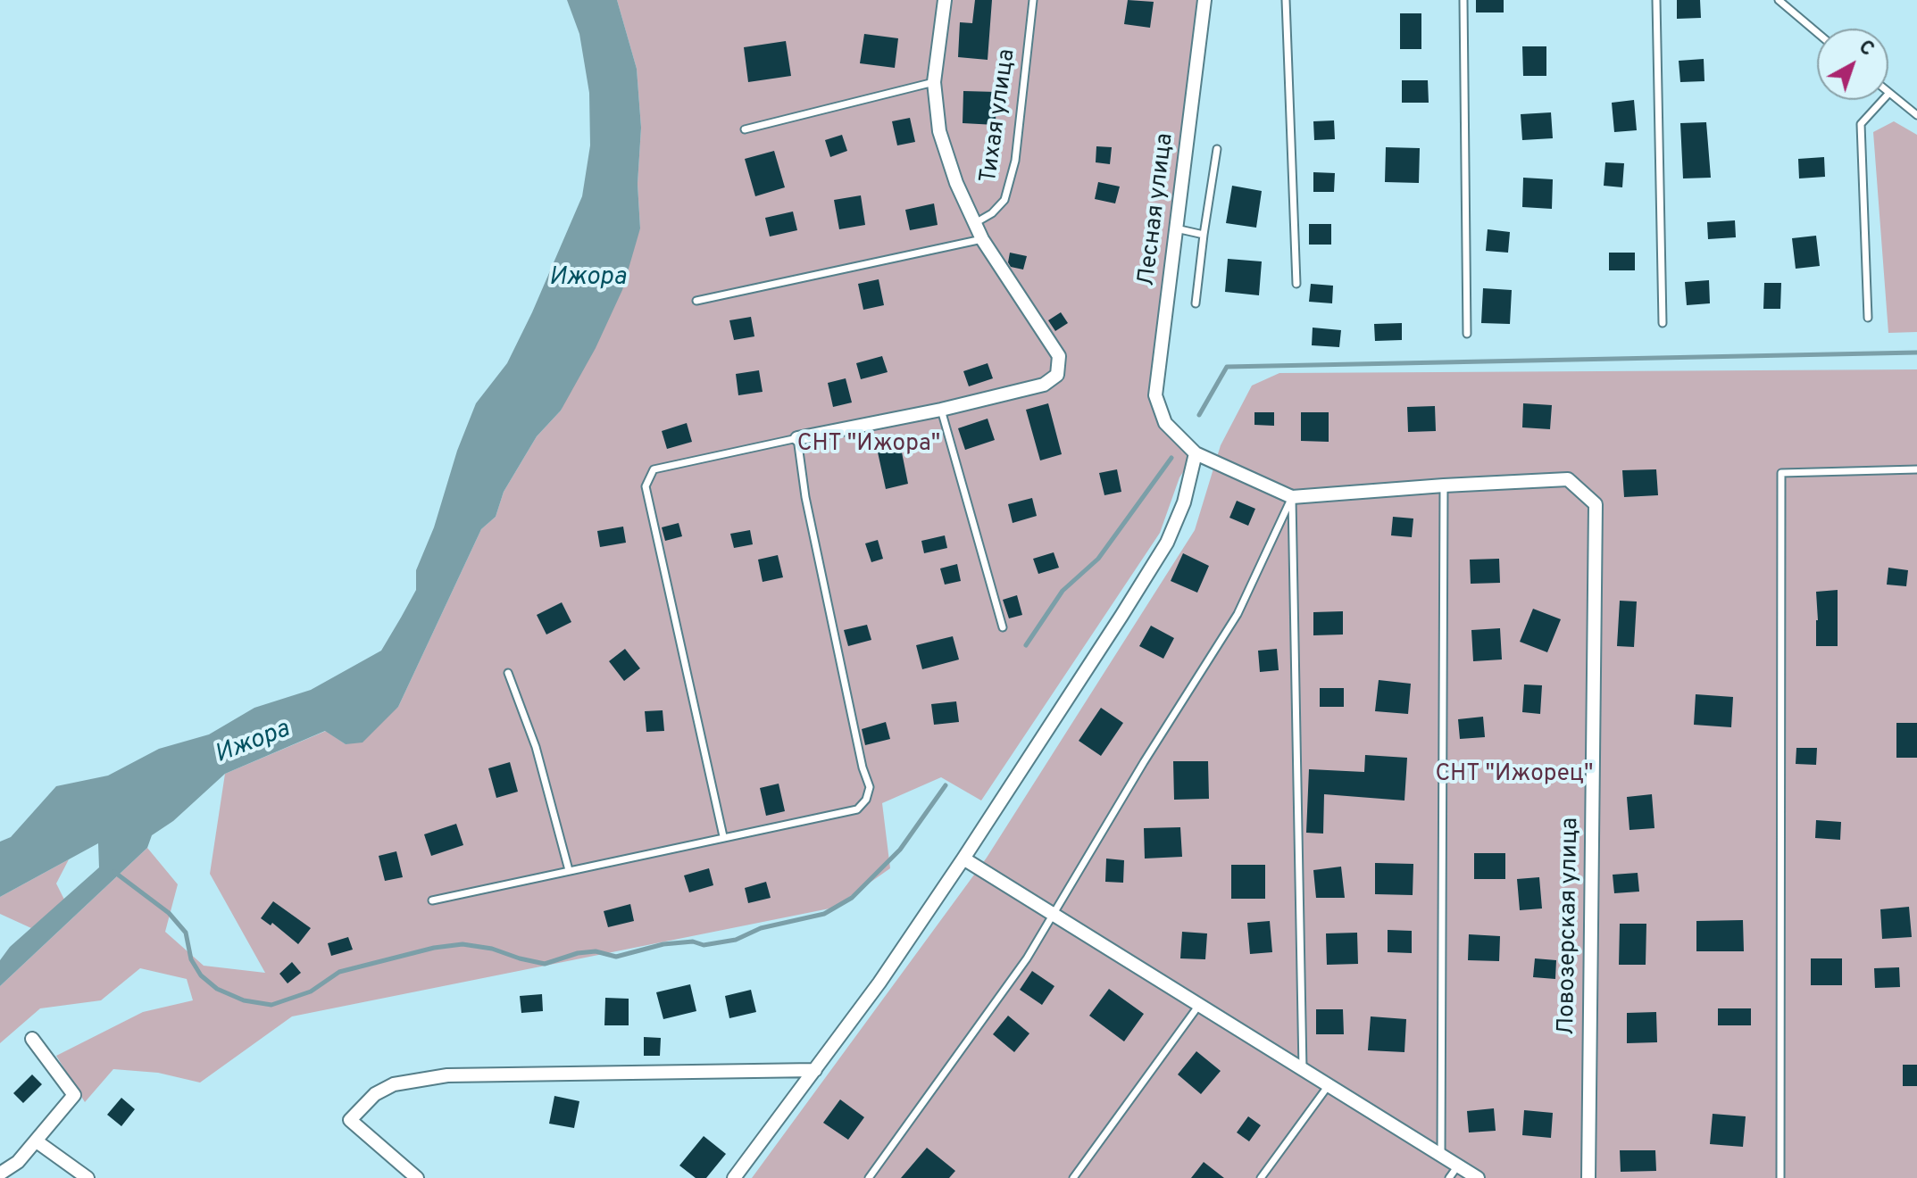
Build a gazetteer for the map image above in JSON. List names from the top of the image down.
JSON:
{
  "streets": {
    "street": ["Лесная улица", "Ловозерская улица"],
    "lane": ["Тихая улица"]
  },
  "water": ["Ижора"],
  "parks": ["СНТ \"Ижора\"", "СНТ \"Ижорец\""],
  "north": "top right"
}
